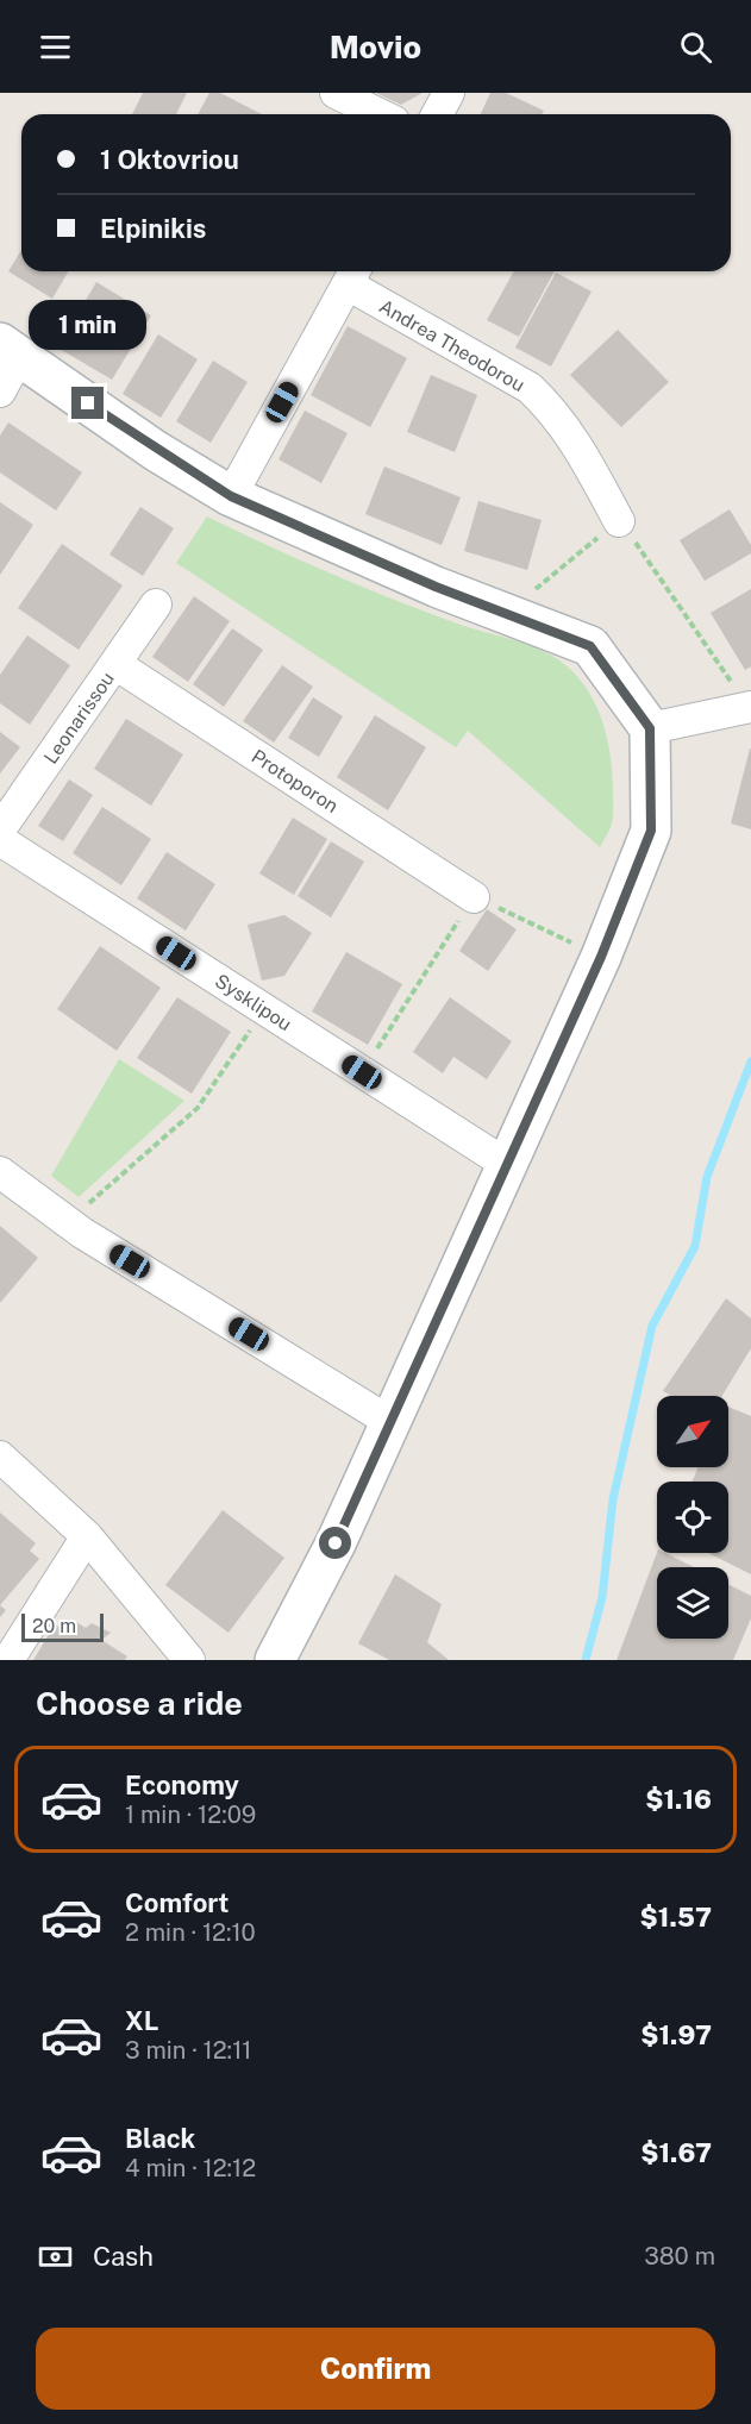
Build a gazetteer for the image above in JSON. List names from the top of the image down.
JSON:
{
  "streets": {
    "street": [
      "Andrea Theodorou",
      "Leonarissou",
      "Protoporon",
      "Sysklipou"
    ]
  },
  "crossings": [
    ["Leonarissou", "Protoporon"]
  ],
  "scale_bar": "20 m",
  "north": "top right",
  "page": {
    "header": "Movio",
    "banner": ["1 Oktovriou", "Elpinikis"],
    "bubble": "1 min",
    "scale": "20 m",
    "heading": "Choose a ride",
    "list": [
      {
        "name": "Economy",
        "note": "1 min · 12:09",
        "value": "$1.16"
      },
      {
        "name": "Comfort",
        "note": "2 min · 12:10",
        "value": "$1.57"
      },
      {
        "name": "XL",
        "note": "3 min · 12:11",
        "value": "$1.97"
      },
      {
        "name": "Black",
        "note": "4 min · 12:12",
        "value": "$1.67"
      }
    ],
    "pay": ["Cash", "380 m"],
    "buttons": "Confirm"
  }
}
